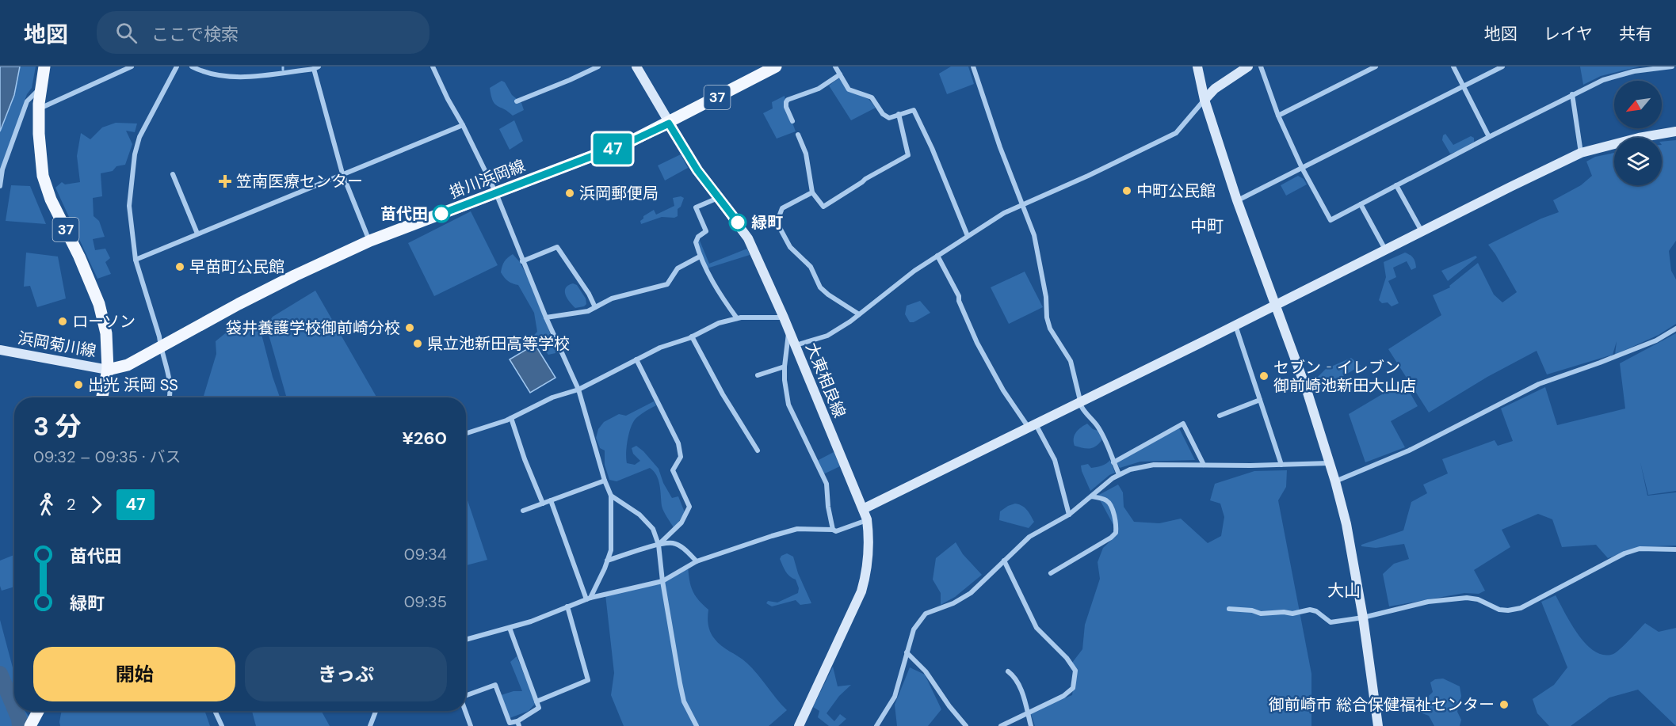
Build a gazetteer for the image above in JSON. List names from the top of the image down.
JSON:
{
  "streets": {
    "main road": ["37", "掛川浜岡線"],
    "street": ["浜岡菊川線", "大東相良線"]
  },
  "crossings": [
    ["37", "掛川浜岡線"],
    ["37", "浜岡菊川線"],
    ["掛川浜岡線", "浜岡菊川線"],
    ["掛川浜岡線", "大東相良線"]
  ],
  "districts": ["中町", "大山"],
  "places": {
    "health": ["笠南医療センター"],
    "other": [
      "中町公民館",
      "浜岡郵便局",
      "苗代田",
      "緑町",
      "早苗町公民館",
      "ローソン",
      "袋井養護学校御前崎分校",
      "県立池新田高等学校",
      "セブン‐イレブン 御前崎池新田大山店",
      "出光 浜岡 SS",
      "御前崎市 総合保健福祉センター"
    ]
  },
  "lines": ["bus line 47"],
  "north": "bottom left",
  "page": {
    "header": "地図",
    "search": "ここで検索",
    "nav": ["地図", "レイヤ", "共有"],
    "on_map": "47",
    "heading": ["3 分", "09:32 – 09:35 · バス", "¥260"],
    "legs": ["2", "47"],
    "list": [
      {
        "name": "苗代田",
        "value": "09:34"
      },
      {
        "name": "緑町",
        "value": "09:35"
      }
    ],
    "buttons": ["開始", "きっぷ"]
  }
}
